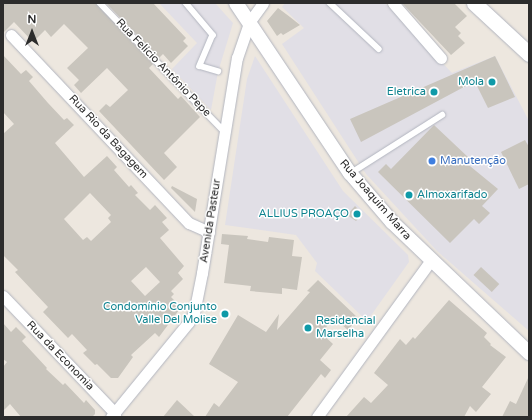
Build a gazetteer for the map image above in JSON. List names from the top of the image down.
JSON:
{
  "streets": {
    "street": [
      "Rua Rio da Bagagem",
      "Rua Joaquim Marra",
      "Avenida Pasteur",
      "Rua da Economia"
    ],
    "lane": ["Rua Felício Antônio Pepe"]
  },
  "crossings": [
    ["Rua Felício Antônio Pepe", "Avenida Pasteur"],
    ["Rua Rio da Bagagem", "Avenida Pasteur"],
    ["Rua Joaquim Marra", "Avenida Pasteur"],
    ["Avenida Pasteur", "Rua da Economia"]
  ],
  "places": [
    "Mola",
    "Eletrica",
    "Manutenção",
    "Almoxarifado",
    "ALLIUS PROAÇO",
    "Condomínio Conjunto Valle Del Molise",
    "Residencial Marselha"
  ],
  "north": "top"
}
